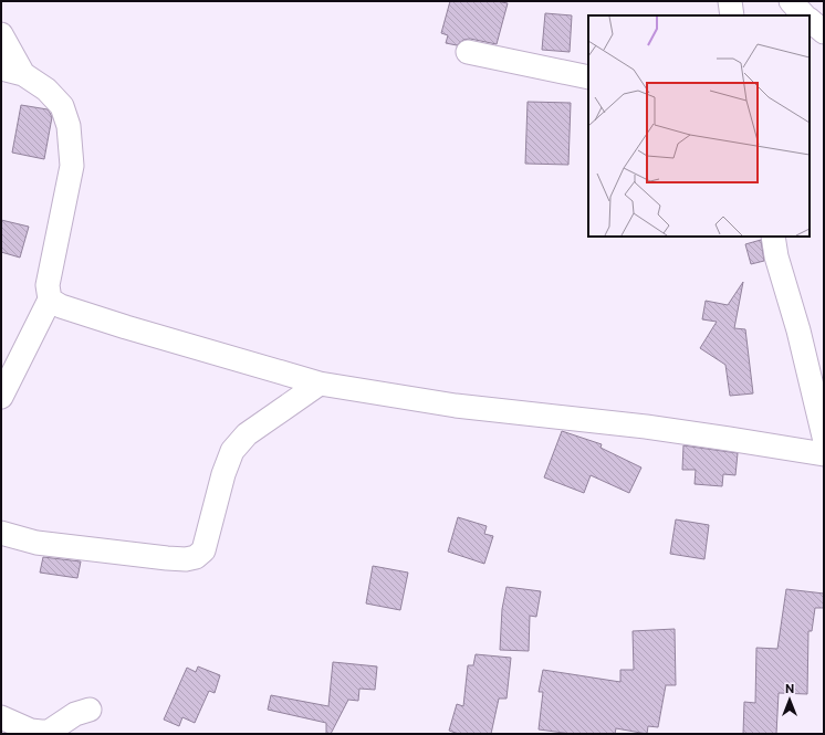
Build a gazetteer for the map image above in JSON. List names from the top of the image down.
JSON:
{
  "north": "top"
}
